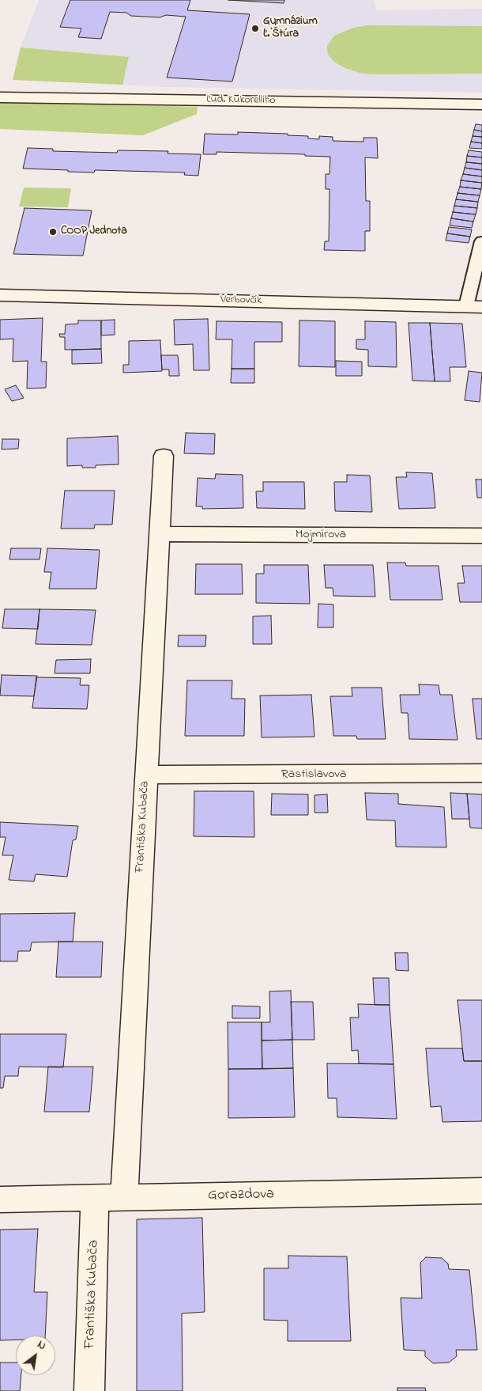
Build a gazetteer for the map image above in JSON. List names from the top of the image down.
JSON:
{
  "streets": {
    "street": [
      "Ľud. Kukorelliho",
      "Verbovčík",
      "Mojmírova",
      "Rastislavova",
      "Františka Kubača",
      "Gorazdova"
    ]
  },
  "crossings": [
    ["Mojmírova", "Františka Kubača"],
    ["Rastislavova", "Františka Kubača"],
    ["Františka Kubača", "Gorazdova"]
  ],
  "places": ["Gymnázium Ľ. Štúra", "COOP Jednota"],
  "north": "top right"
}
